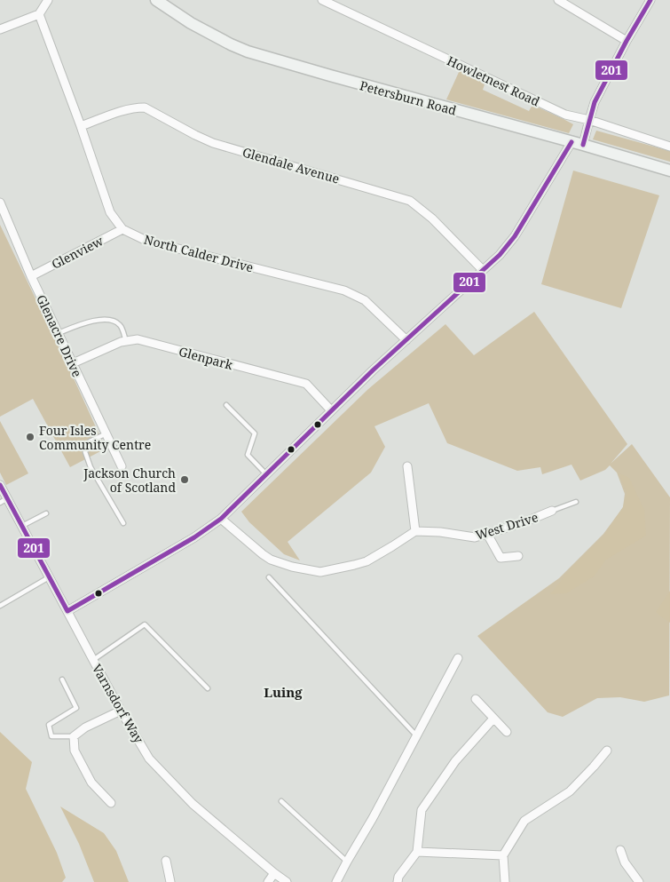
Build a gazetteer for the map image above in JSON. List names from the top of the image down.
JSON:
{
  "streets": {
    "main road": ["Petersburn Road"],
    "street": [
      "Howletnest Road",
      "Glendale Avenue",
      "Glenview",
      "North Calder Drive",
      "Glenacre Drive",
      "Glenpark",
      "West Drive",
      "Varnsdorf Way"
    ]
  },
  "crossings": [
    ["Glendale Avenue", "North Calder Drive"],
    ["Glenview", "North Calder Drive"],
    ["Glenview", "Glenacre Drive"],
    ["Glenacre Drive", "Glenpark"]
  ],
  "districts": ["Luing"],
  "places": ["Four Isles Community Centre", "Jackson Church of Scotland"],
  "lines": ["transit line 201"]
}
